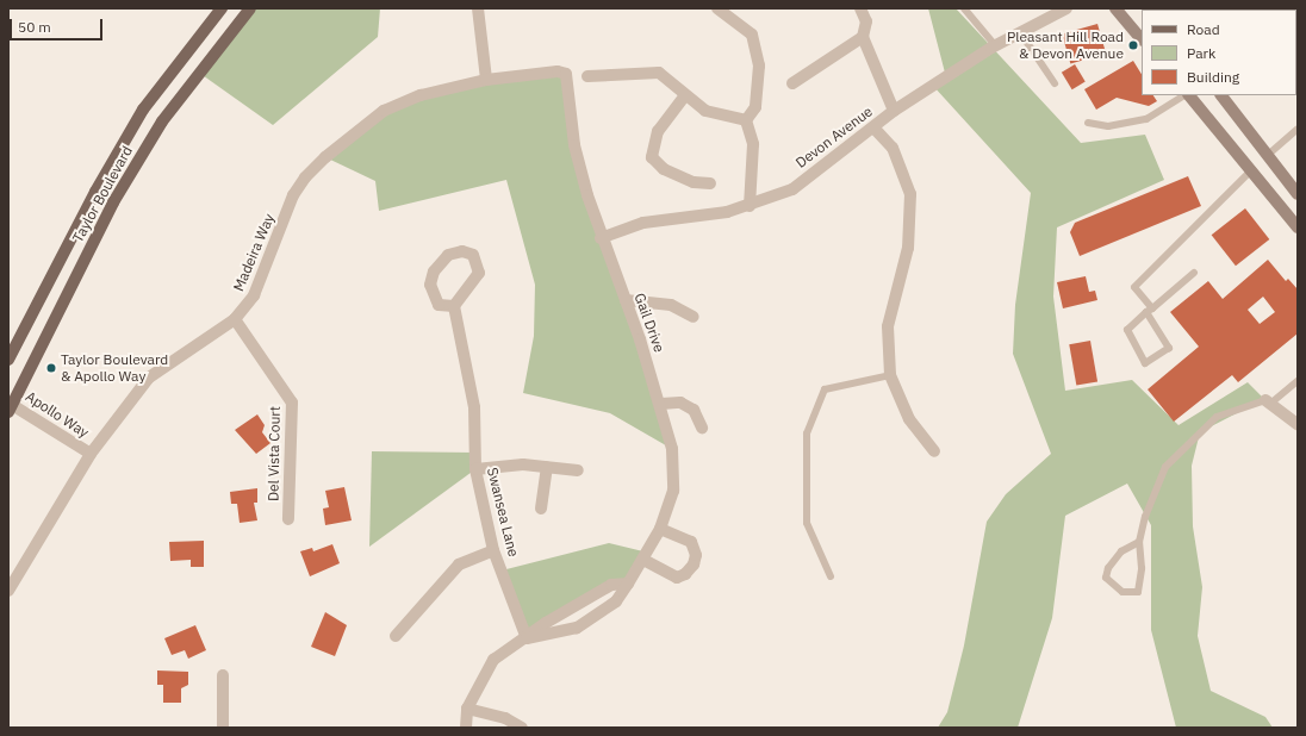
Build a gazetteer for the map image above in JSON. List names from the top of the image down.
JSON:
{
  "streets": {
    "main road": ["Taylor Boulevard"],
    "street": [
      "Devon Avenue",
      "Madeira Way",
      "Gail Drive",
      "Apollo Way",
      "Del Vista Court",
      "Swansea Lane"
    ]
  },
  "crossings": [
    ["Devon Avenue", "Gail Drive"],
    ["Taylor Boulevard", "Apollo Way"],
    ["Madeira Way", "Gail Drive"],
    ["Madeira Way", "Apollo Way"],
    ["Madeira Way", "Del Vista Court"],
    ["Gail Drive", "Swansea Lane"]
  ],
  "places": ["Pleasant Hill Road & Devon Avenue", "Taylor Boulevard & Apollo Way"],
  "legend": ["Road", "Park", "Building"],
  "scale_bar": "50 m"
}
